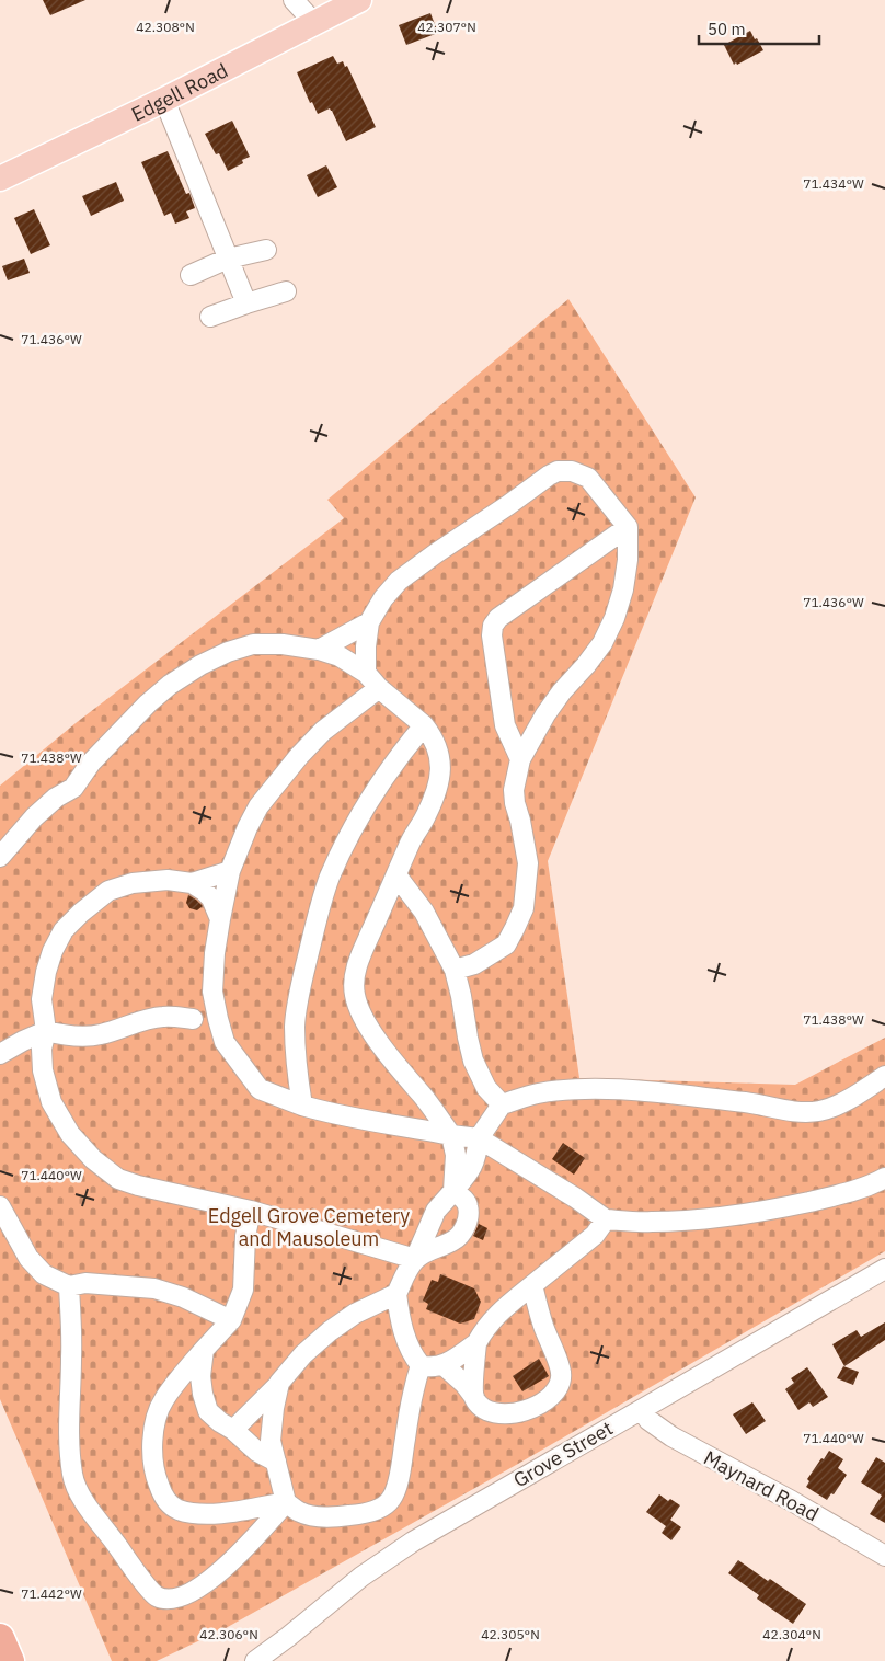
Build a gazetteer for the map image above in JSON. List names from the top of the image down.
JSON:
{
  "streets": {
    "main road": ["Edgell Road"],
    "street": ["Grove Street", "Maynard Road"]
  },
  "crossings": [
    ["Grove Street", "Maynard Road"]
  ],
  "parks": ["Edgell Grove Cemetery and Mausoleum"],
  "scale_bar": "50 m",
  "coordinates": [
    "42.308°N",
    "42.307°N",
    "71.434°W",
    "71.436°W",
    "71.438°W",
    "71.440°W",
    "71.442°W",
    "42.306°N",
    "42.305°N",
    "42.304°N"
  ]
}
